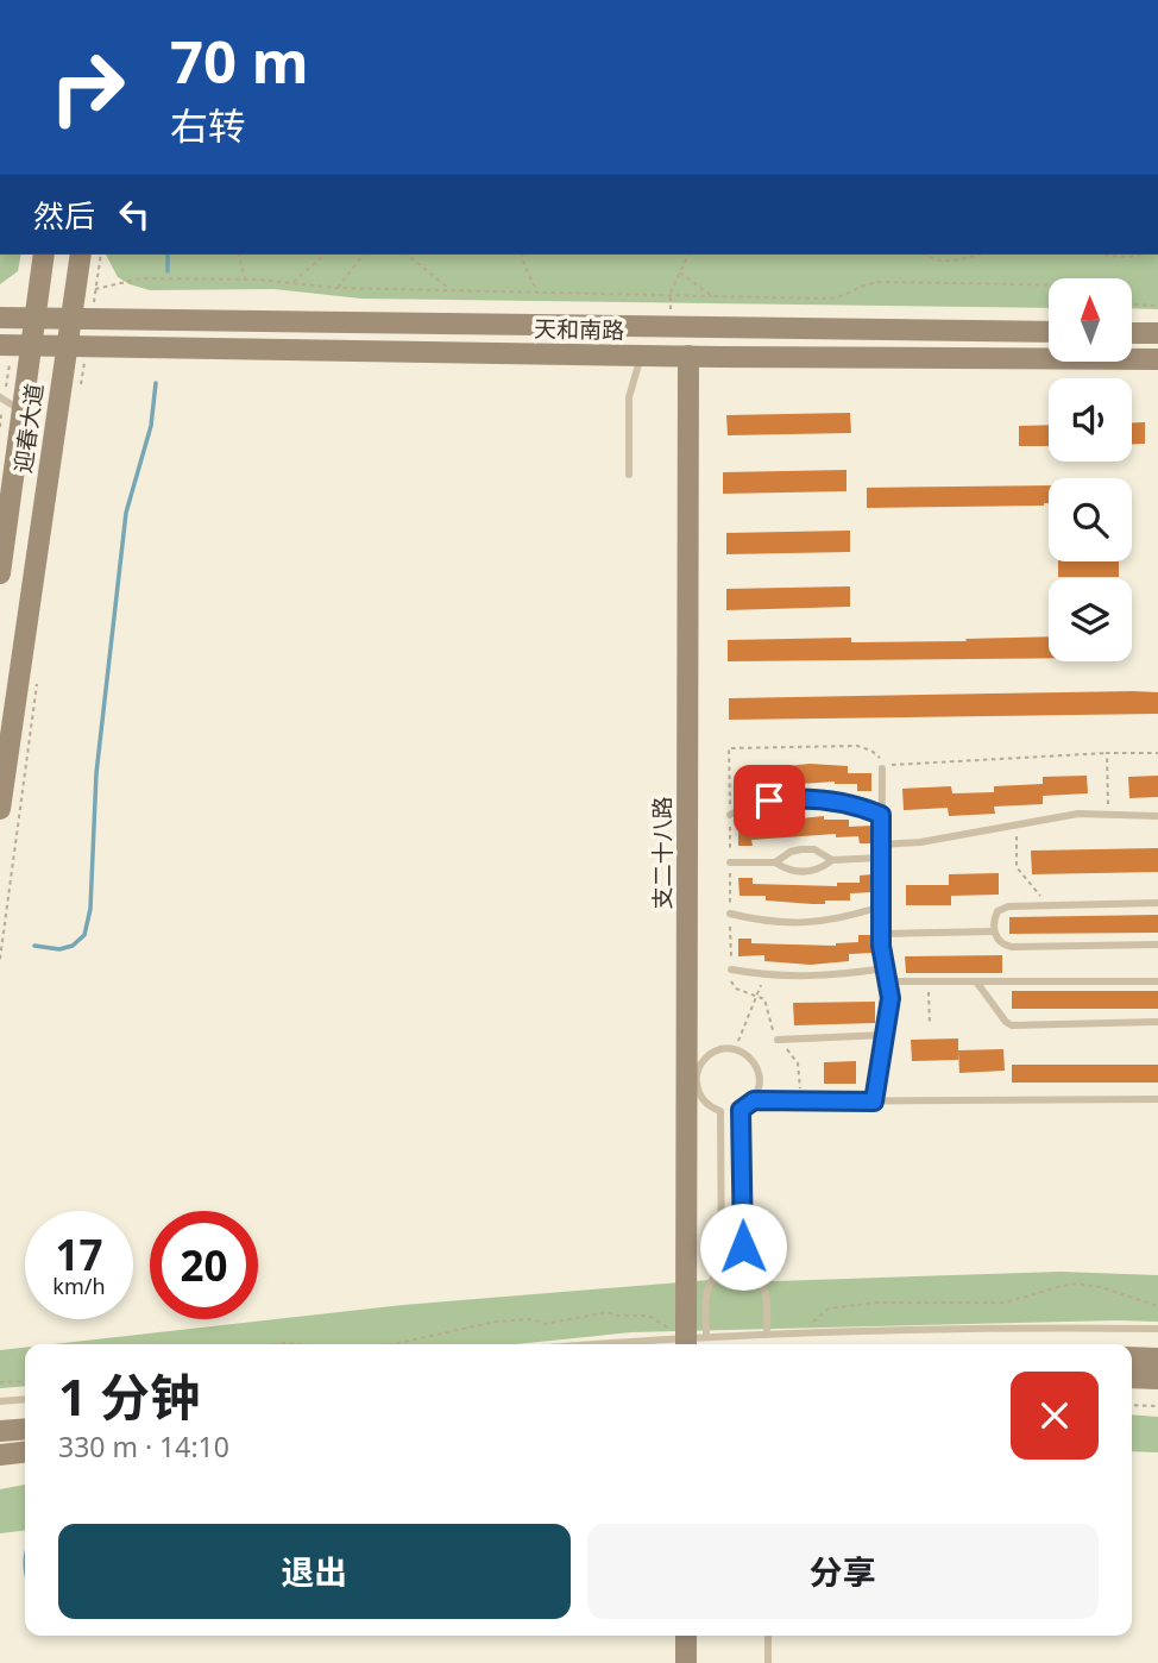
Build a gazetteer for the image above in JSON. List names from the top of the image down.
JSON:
{
  "streets": {
    "street": ["天和南路", "迎春大道", "支二十八路"]
  },
  "crossings": [
    ["天和南路", "迎春大道"],
    ["天和南路", "支二十八路"]
  ],
  "north": "top",
  "page": {
    "turn": ["70 m", "右转"],
    "then": "然后",
    "speed": "17 km/h",
    "limit": "20",
    "heading": ["1 分钟", "330 m · 14:10"],
    "buttons": ["退出", "分享"]
  }
}
